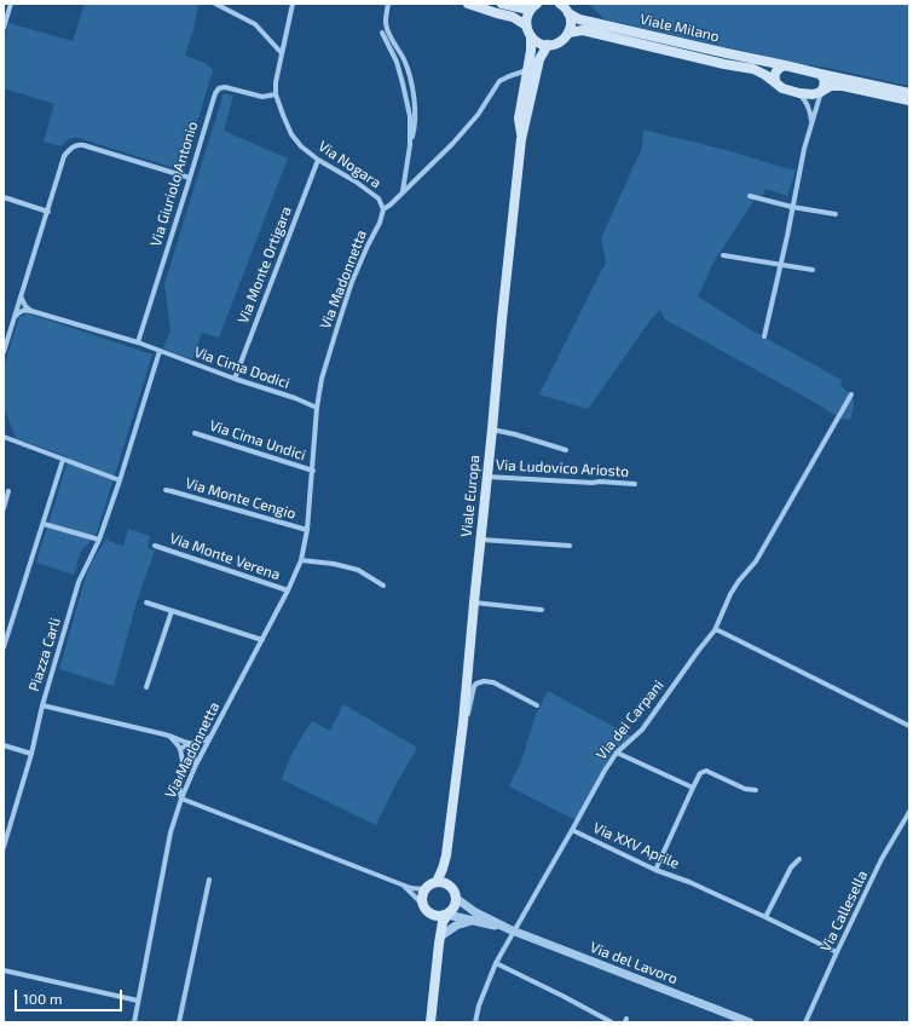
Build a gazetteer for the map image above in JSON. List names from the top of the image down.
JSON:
{
  "streets": {
    "main road": ["Viale Milano", "Viale Europa"],
    "street": [
      "Via Nogara",
      "Via Giuriolo Antonio",
      "Via Monte Ortigara",
      "Via Madonnetta",
      "Via Cima Dodici",
      "Via Cima Undici",
      "Via Ludovico Ariosto",
      "Via Monte Cengio",
      "Via Monte Verena",
      "Piazza Carli",
      "Via dei Carpani",
      "Via XXV Aprile",
      "Via Callesella",
      "Via del Lavoro"
    ]
  },
  "crossings": [
    ["Via Nogara", "Via Giuriolo Antonio"],
    ["Via Nogara", "Via Monte Ortigara"],
    ["Via Nogara", "Via Madonnetta"],
    ["Via Giuriolo Antonio", "Via Cima Dodici"],
    ["Via Monte Ortigara", "Via Cima Dodici"],
    ["Via Madonnetta", "Via Cima Dodici"],
    ["Via Madonnetta", "Via Cima Undici"],
    ["Via Madonnetta", "Viale Europa"],
    ["Via Madonnetta", "Via Monte Cengio"],
    ["Via Madonnetta", "Via Monte Verena"],
    ["Via Cima Dodici", "Piazza Carli"],
    ["Via Ludovico Ariosto", "Viale Europa"],
    ["Viale Europa", "Via del Lavoro"],
    ["Via dei Carpani", "Via XXV Aprile"],
    ["Via dei Carpani", "Via del Lavoro"],
    ["Via XXV Aprile", "Via Callesella"]
  ],
  "scale_bar": "100 m"
}
